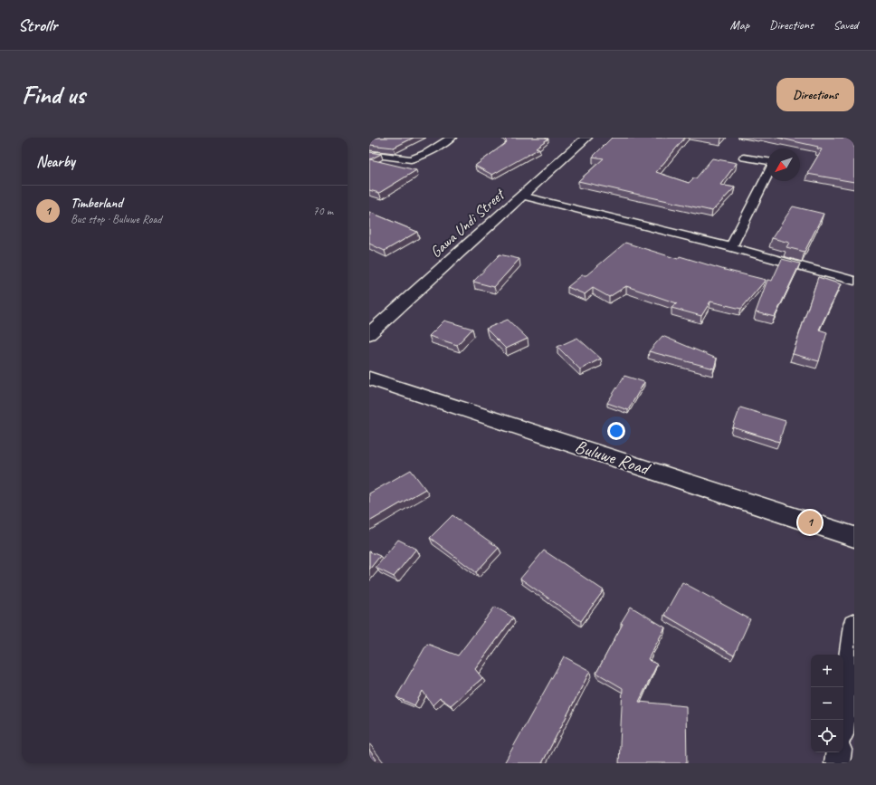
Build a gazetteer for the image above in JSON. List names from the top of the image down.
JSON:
{
  "streets": {
    "street": ["Gawa Undi Street", "Buluwe Road"]
  },
  "north": "bottom left",
  "page": {
    "header": "Strollr",
    "nav": ["Map", "Directions", "Saved"],
    "buttons": "Directions",
    "title": "Find us",
    "heading": "Nearby",
    "list": [
      {
        "mark": "1",
        "name": "Timberland",
        "note": "Bus stop · Buluwe Road",
        "value": "70 m"
      }
    ],
    "pins": "1",
    "map_buttons": ["+", "−"]
  }
}
